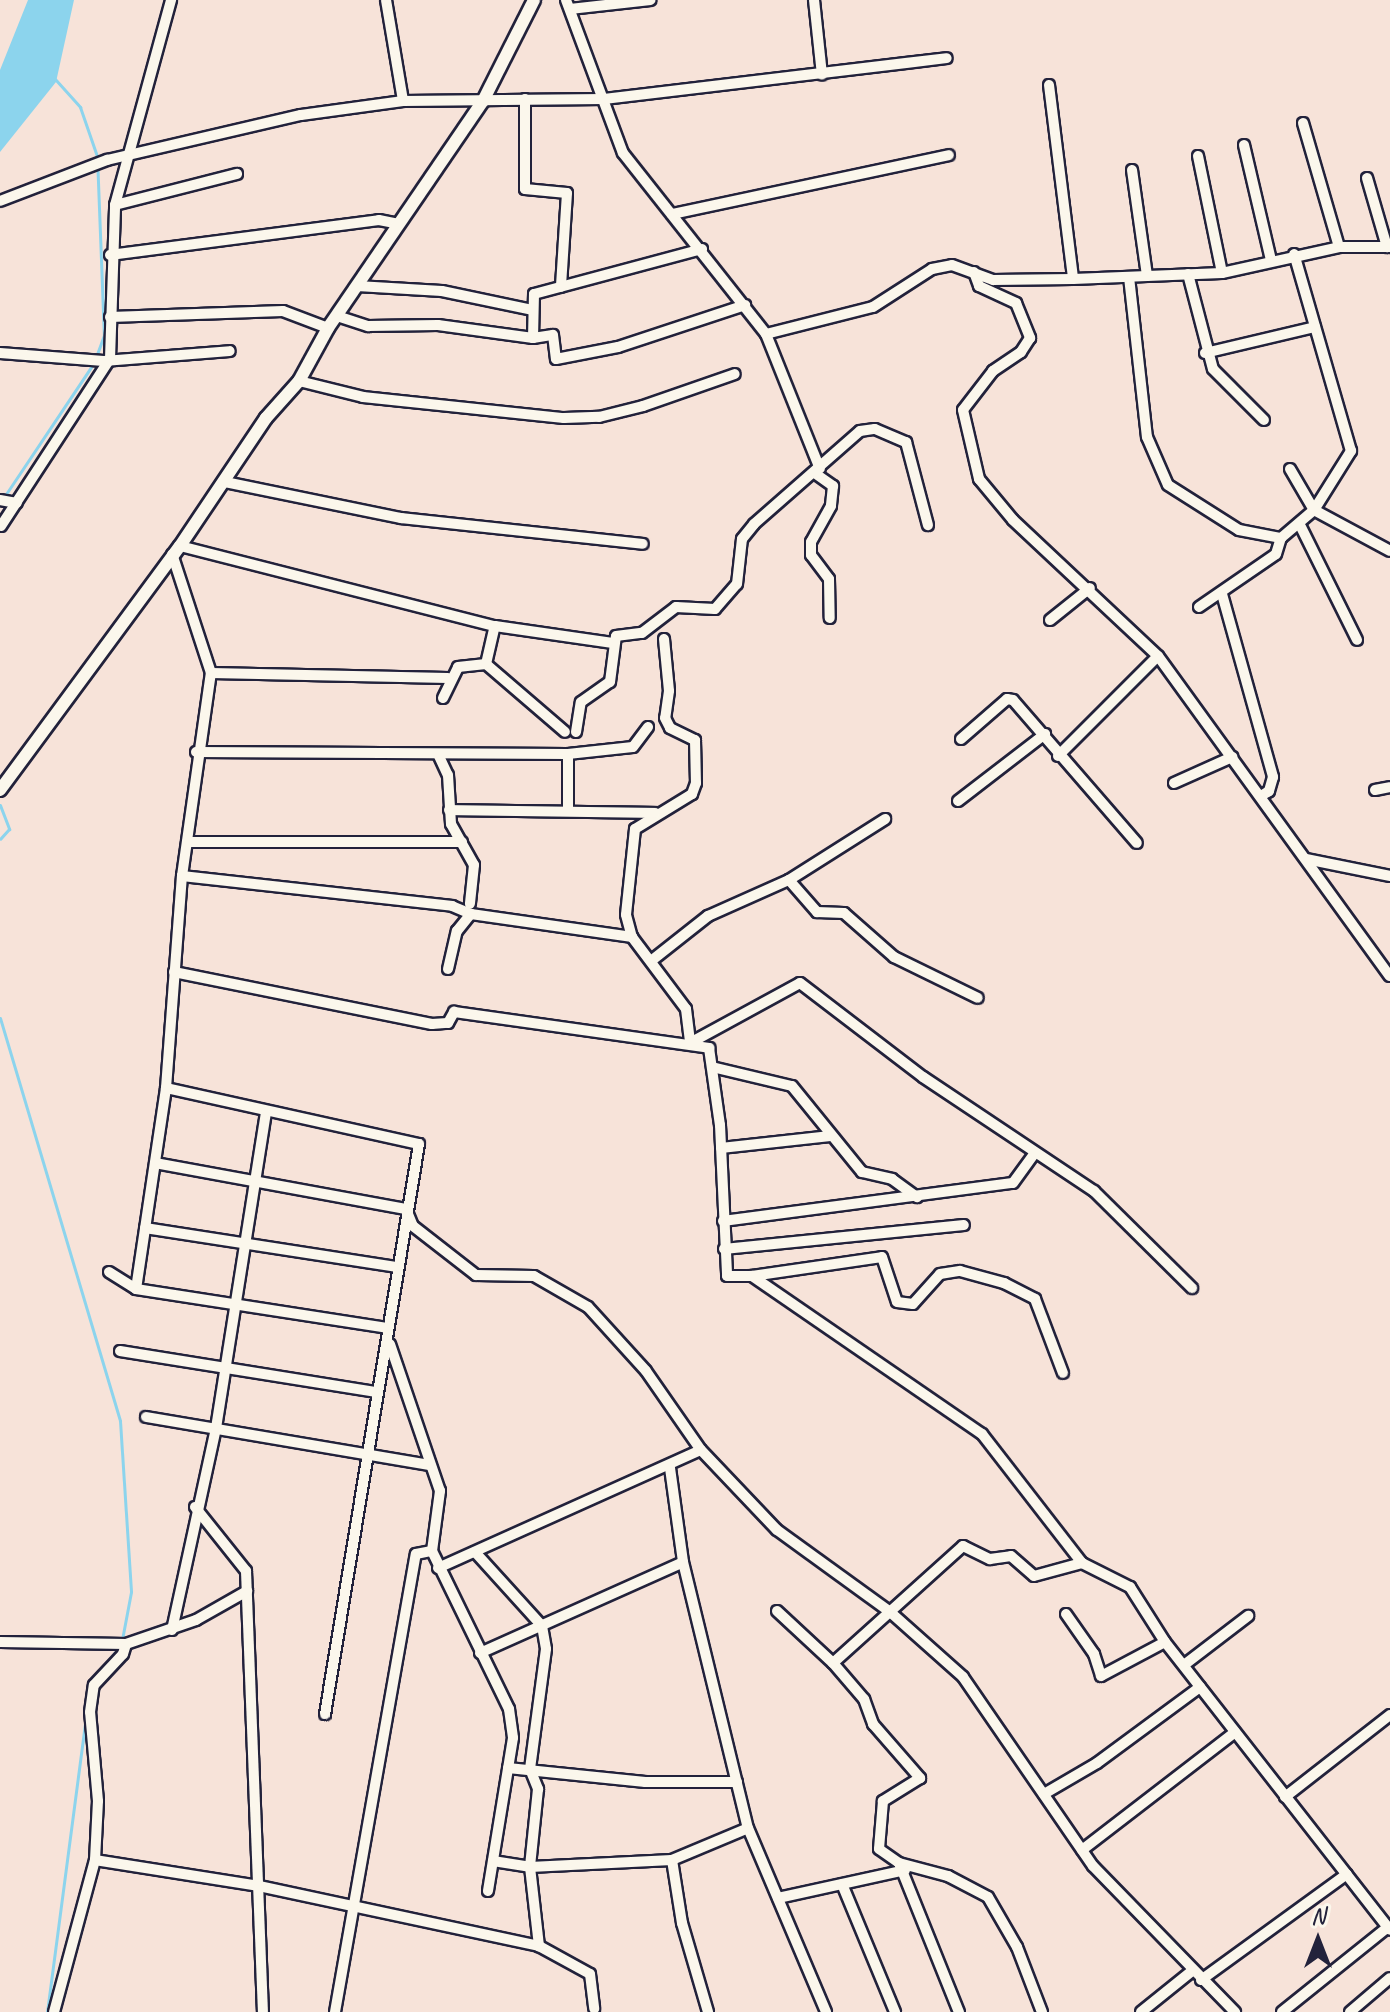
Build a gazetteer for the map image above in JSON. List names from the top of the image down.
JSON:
{
  "north": "top"
}
